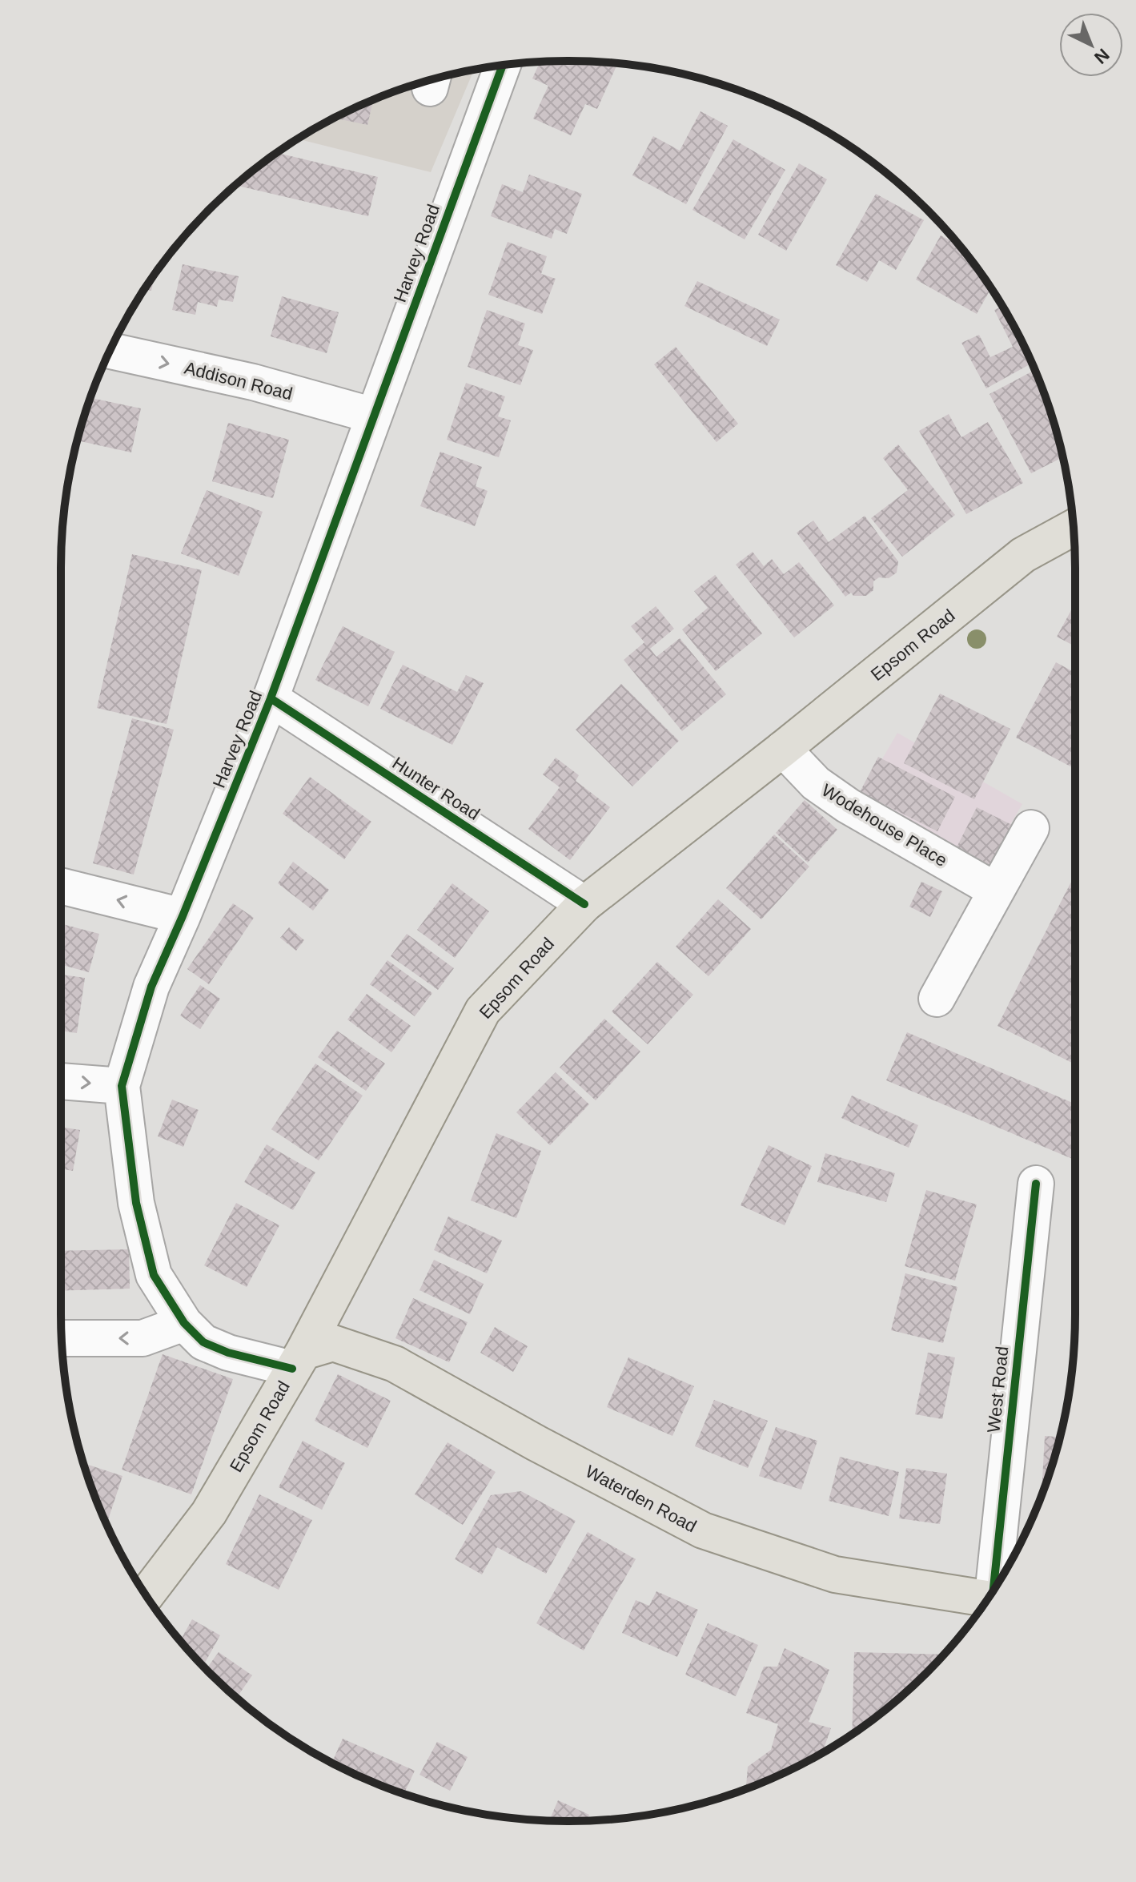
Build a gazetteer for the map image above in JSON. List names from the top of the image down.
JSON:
{
  "streets": {
    "main road": ["Epsom Road", "Waterden Road"],
    "street": [
      "Harvey Road",
      "Addison Road",
      "Hunter Road",
      "Wodehouse Place",
      "West Road"
    ]
  },
  "crossings": [
    ["Harvey Road", "Addison Road"],
    ["Harvey Road", "Epsom Road"],
    ["Harvey Road", "Hunter Road"],
    ["Harvey Road", "Waterden Road"],
    ["Epsom Road", "Hunter Road"],
    ["Epsom Road", "Wodehouse Place"],
    ["Epsom Road", "Waterden Road"]
  ],
  "one_way": ["Addison Road"],
  "north": "bottom right"
}
